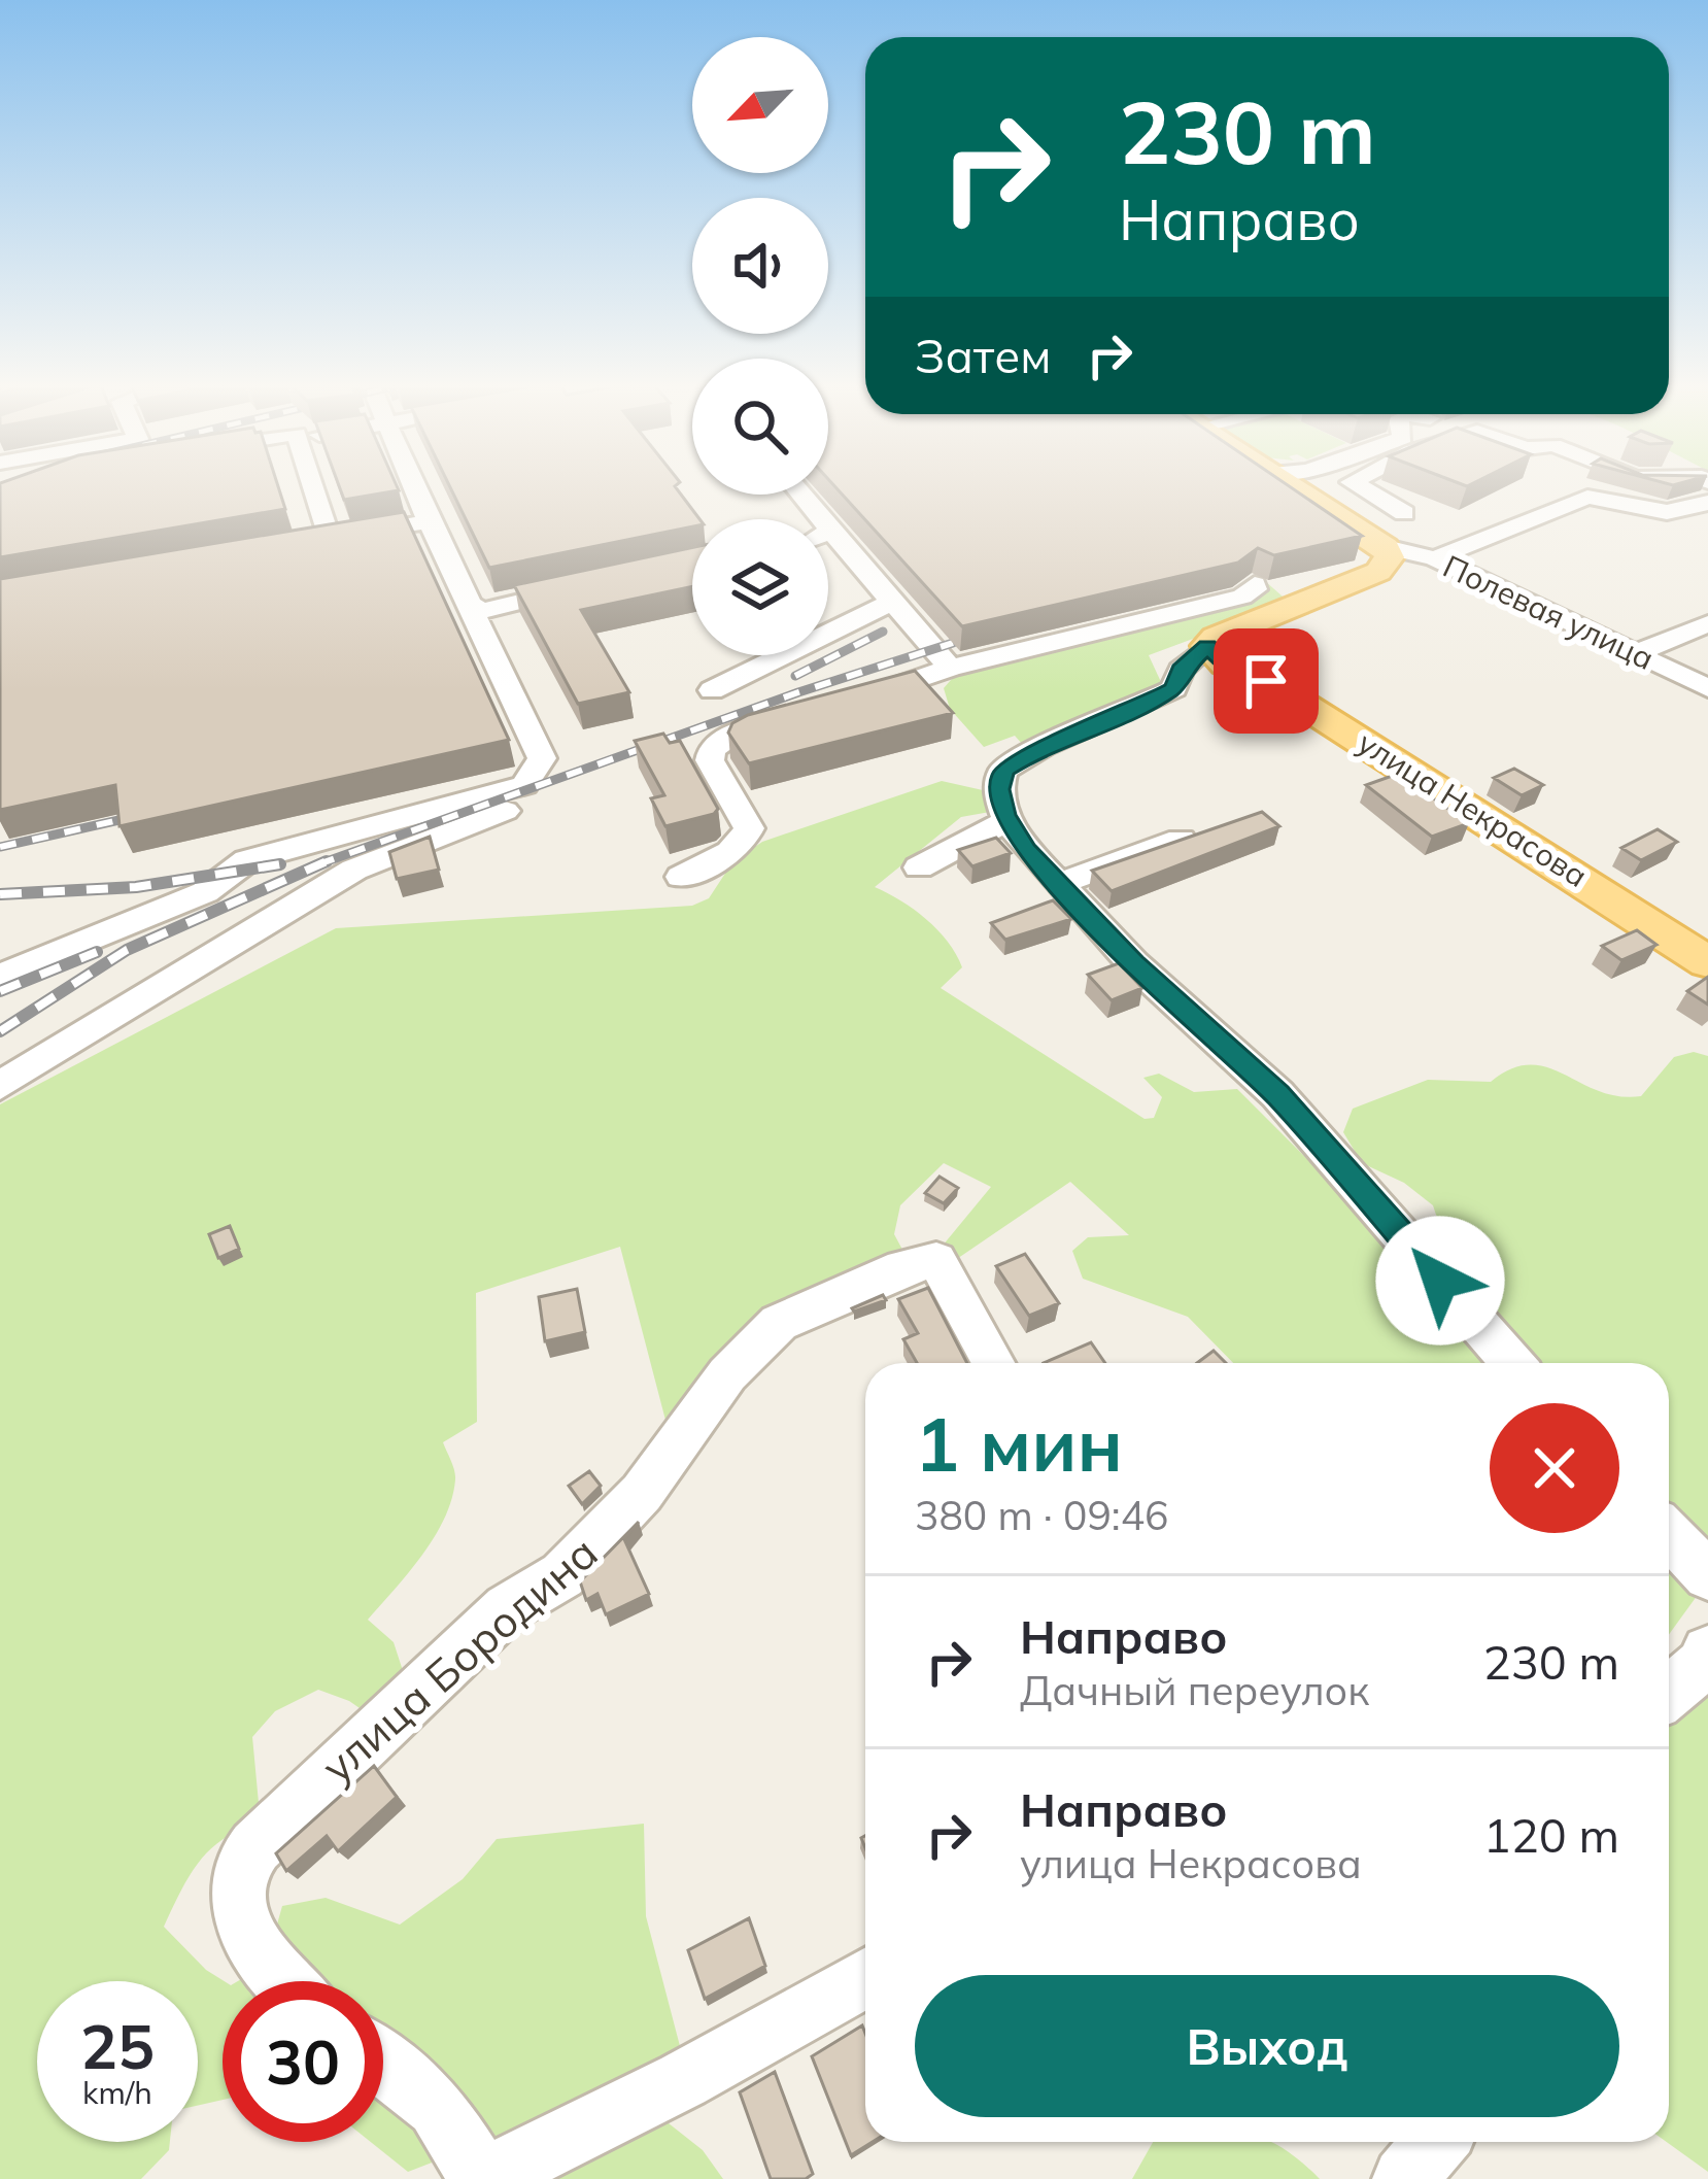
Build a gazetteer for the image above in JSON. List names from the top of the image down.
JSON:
{
  "streets": {
    "main road": ["улица Некрасова"],
    "street": ["Полевая улица", "улица Бородина"]
  },
  "north": "bottom left",
  "page": {
    "turn": ["230 m", "Направо"],
    "then": "Затем",
    "heading": ["1 мин", "380 m · 09:46"],
    "list": [
      {
        "name": "Направо",
        "note": "Дачный переулок",
        "value": "230 m"
      },
      {
        "name": "Направо",
        "note": "улица Некрасова",
        "value": "120 m"
      }
    ],
    "buttons": "Выход",
    "speed": "25 km/h",
    "limit": "30"
  }
}
